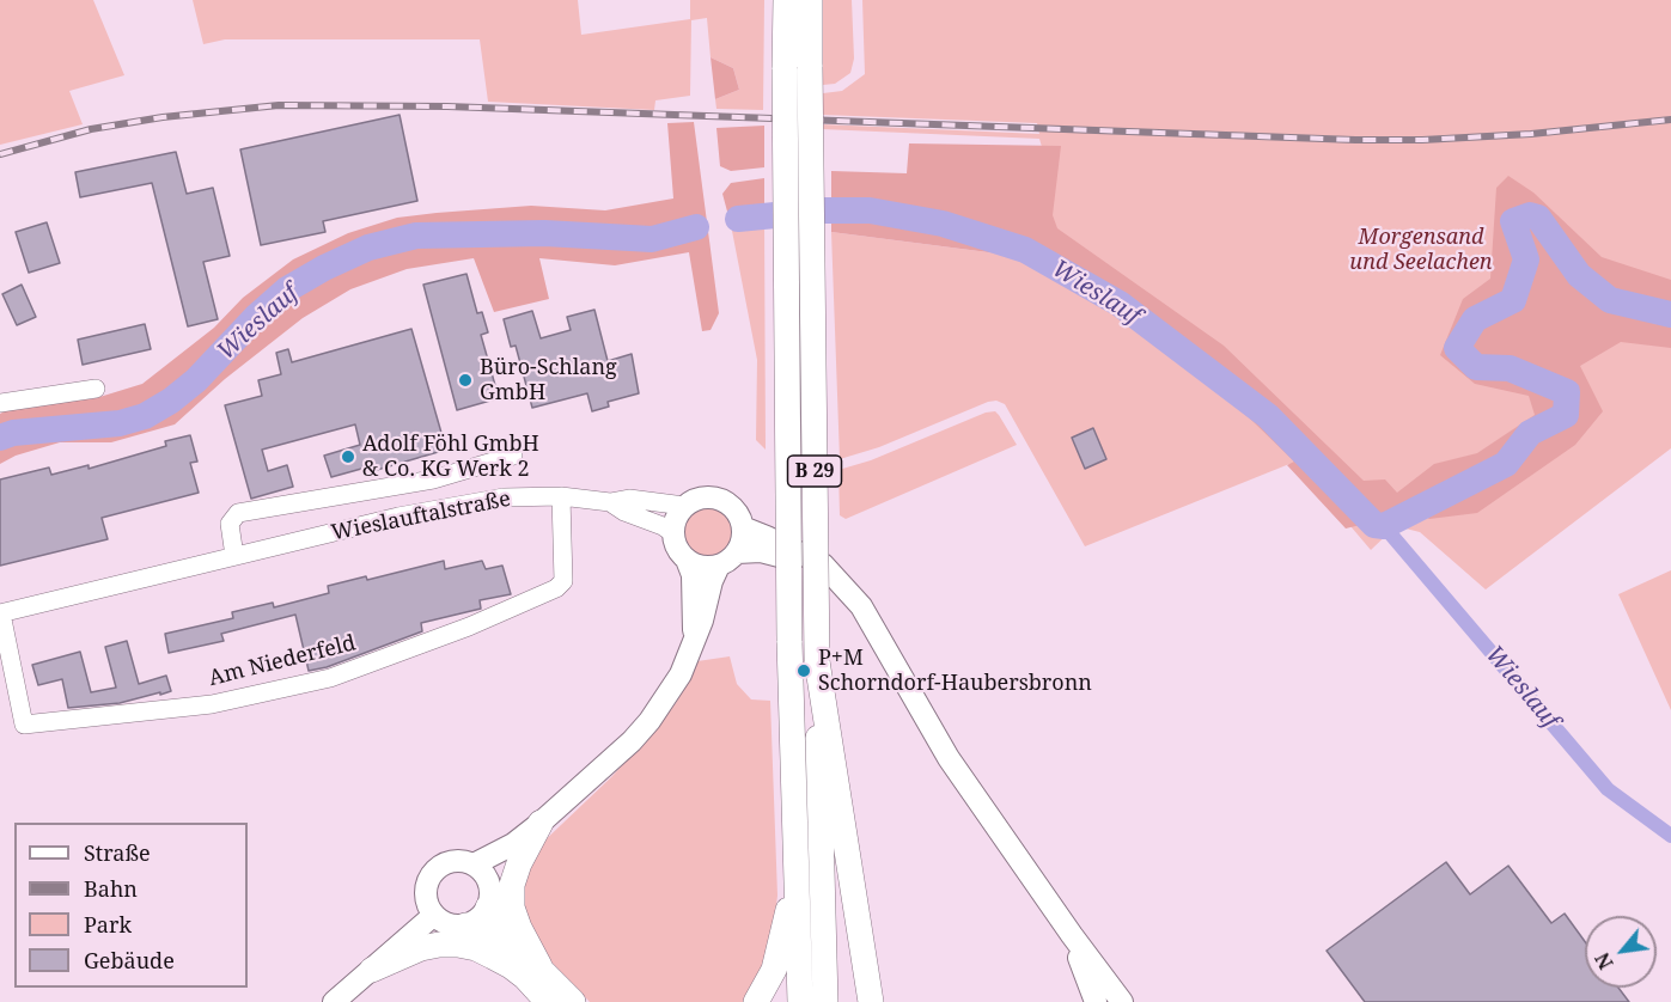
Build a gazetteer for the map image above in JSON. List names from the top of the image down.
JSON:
{
  "streets": {
    "highway": ["B 29"],
    "main road": ["Wieslauftalstraße"],
    "street": ["Am Niederfeld"]
  },
  "crossings": [
    ["Wieslauftalstraße", "Am Niederfeld"]
  ],
  "water": ["Wieslauf"],
  "parks": ["Morgensand und Seelachen"],
  "places": ["Büro-Schlang GmbH", "Adolf Föhl GmbH & Co. KG Werk 2", "P+M Schorndorf-Haubersbronn"],
  "legend": [
    "Straße",
    "Bahn",
    "Park",
    "Gebäude"
  ],
  "north": "bottom left"
}
